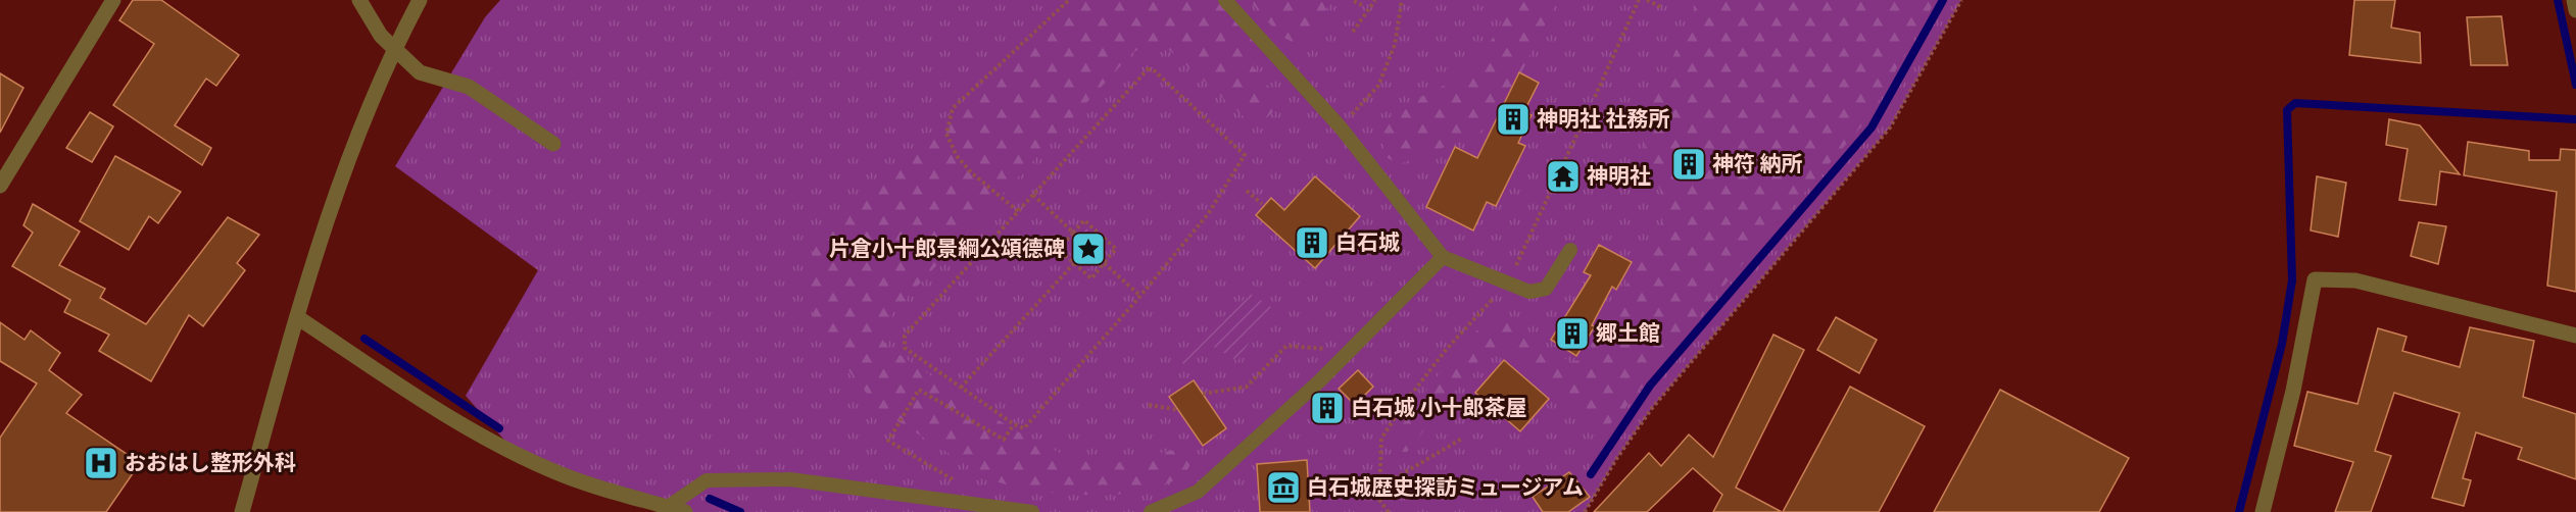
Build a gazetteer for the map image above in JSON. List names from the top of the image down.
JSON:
{
  "places": {
    "building": [
      "神明社 社務所",
      "神符 納所",
      "白石城",
      "郷土館",
      "白石城 小十郎茶屋"
    ],
    "temple": ["神明社"],
    "place": ["片倉小十郎景綱公頌德碑"],
    "hospital": ["おおはし整形外科"],
    "museum": ["白石城歴史探訪ミュージアム"]
  }
}
